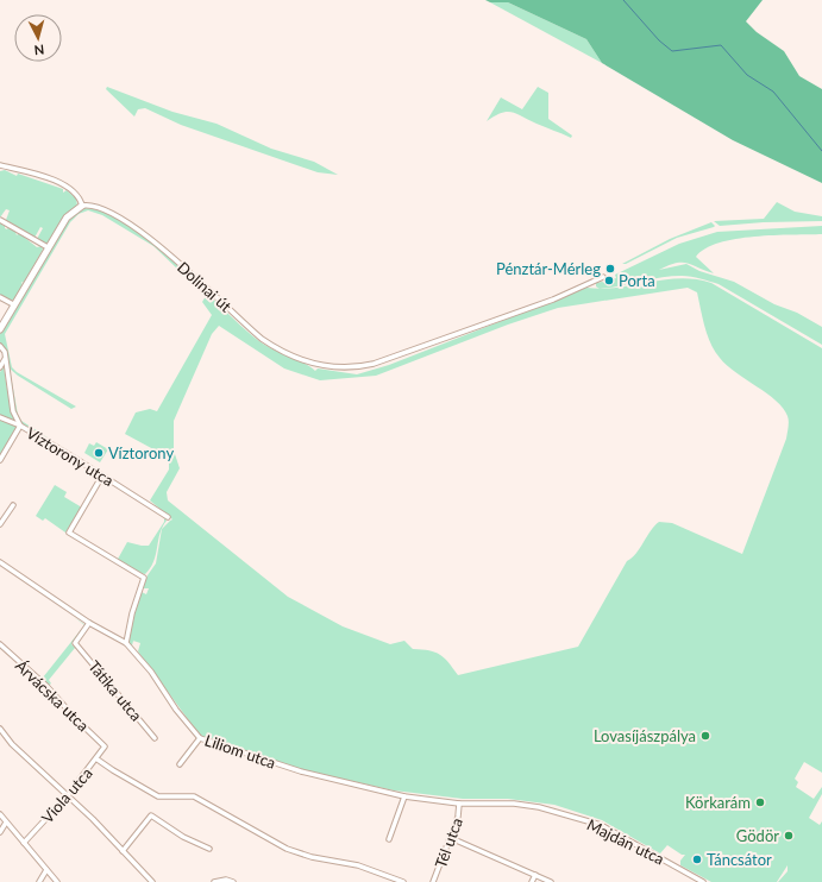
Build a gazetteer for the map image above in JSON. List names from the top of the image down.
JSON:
{
  "streets": {
    "street": [
      "Dolinai út",
      "Víztorony utca",
      "Tátika utca",
      "Árvácska utca",
      "Liliom utca",
      "Viola utca",
      "Majdán utca",
      "Tél utca"
    ]
  },
  "crossings": [
    ["Tátika utca", "Liliom utca"],
    ["Árvácska utca", "Viola utca"],
    ["Liliom utca", "Majdán utca"],
    ["Liliom utca", "Tél utca"],
    ["Majdán utca", "Tél utca"]
  ],
  "places": [
    "Pénztár-Mérleg",
    "Porta",
    "Víztorony",
    "Lovasíjászpálya",
    "Körkarám",
    "Gödör",
    "Táncsátor"
  ],
  "north": "bottom"
}
